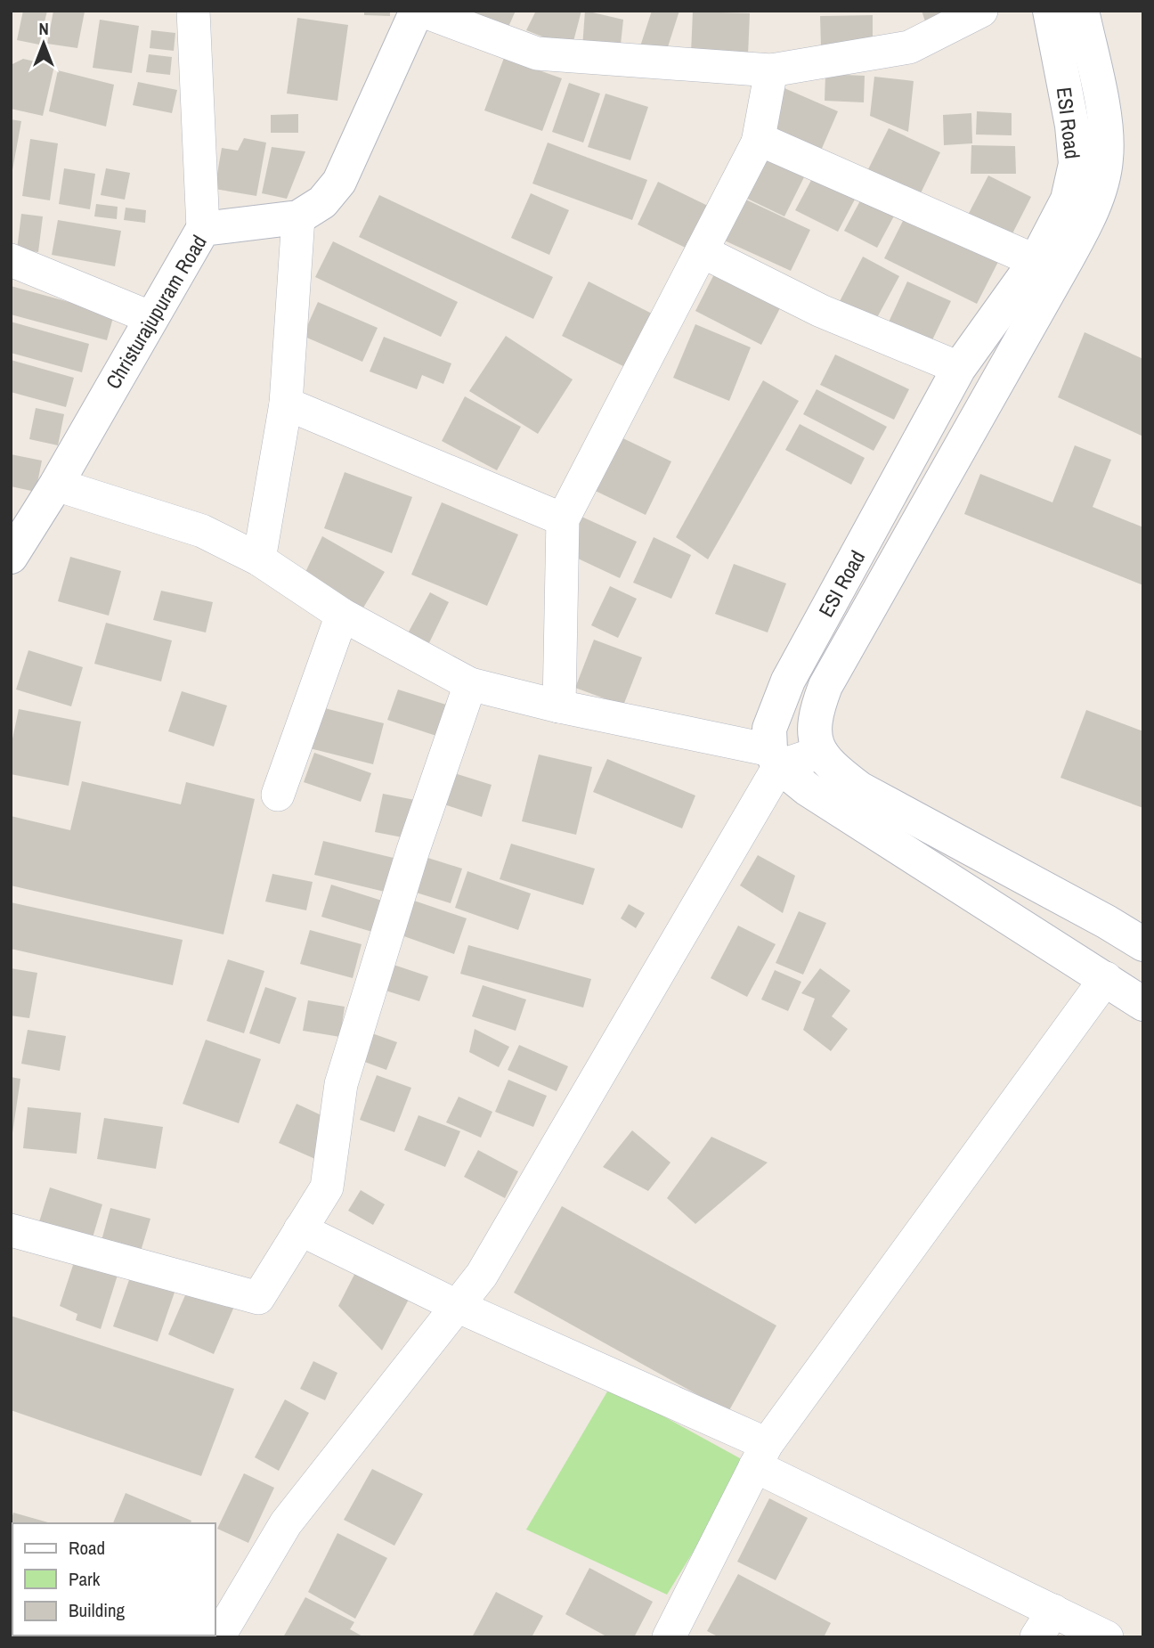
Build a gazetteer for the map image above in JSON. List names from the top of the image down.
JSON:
{
  "streets": {
    "street": ["ESI Road", "Christurajupuram Road"]
  },
  "legend": ["Road", "Park", "Building"],
  "north": "top"
}
